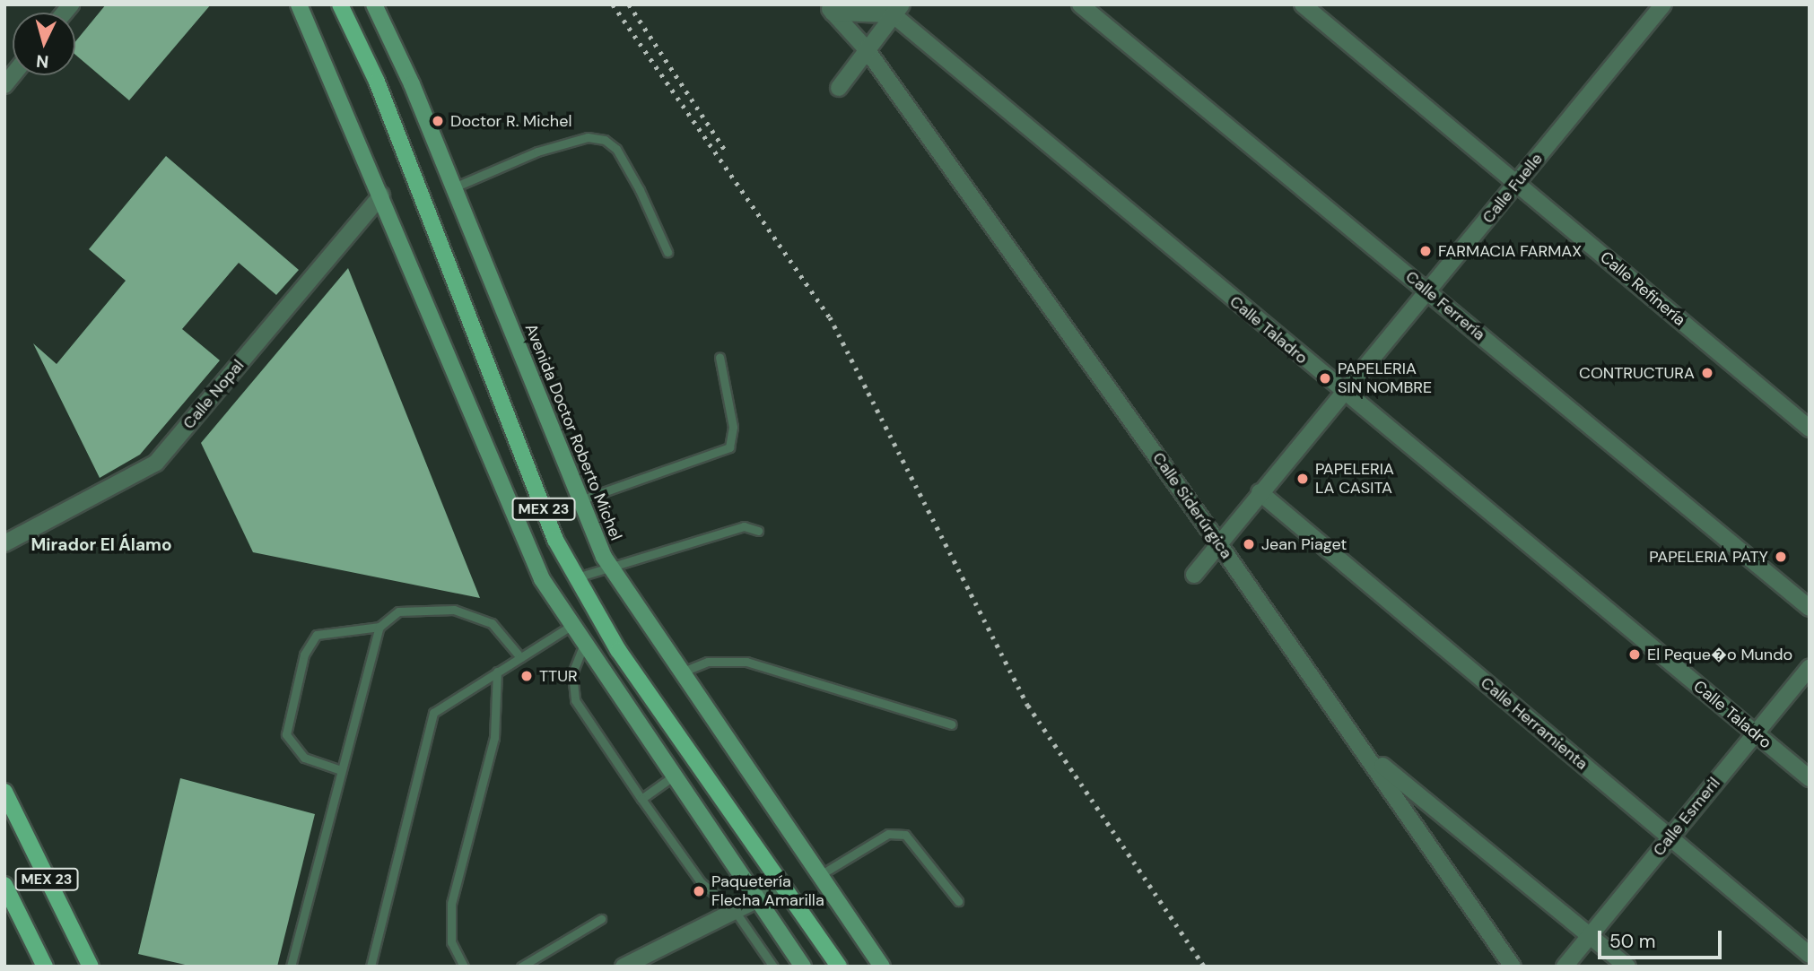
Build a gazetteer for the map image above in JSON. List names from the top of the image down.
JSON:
{
  "streets": {
    "main road": ["Avenida Doctor Roberto Michel", "MEX 23"],
    "street": [
      "Calle Fuelle",
      "Calle Refinería",
      "Calle Ferrería",
      "Calle Taladro",
      "Calle Nopal",
      "Calle Siderúrgica",
      "Calle Herramienta",
      "Calle Esmeril"
    ]
  },
  "crossings": [
    ["Calle Fuelle", "Calle Refinería"],
    ["Calle Fuelle", "Calle Ferrería"],
    ["Calle Fuelle", "Calle Taladro"],
    ["Calle Fuelle", "Calle Siderúrgica"],
    ["Calle Fuelle", "Calle Herramienta"],
    ["Calle Taladro", "Calle Esmeril"],
    ["Calle Herramienta", "Calle Esmeril"]
  ],
  "districts": ["Mirador El Álamo"],
  "places": [
    "Doctor R. Michel",
    "FARMACIA FARMAX",
    "CONTRUCTURA",
    "PAPELERIA SIN NOMBRE",
    "PAPELERIA LA CASITA",
    "Jean Piaget",
    "PAPELERIA PATY",
    "El Peque�o Mundo",
    "TTUR",
    "Paquetería Flecha Amarilla"
  ],
  "scale_bar": "50 m",
  "north": "bottom"
}
